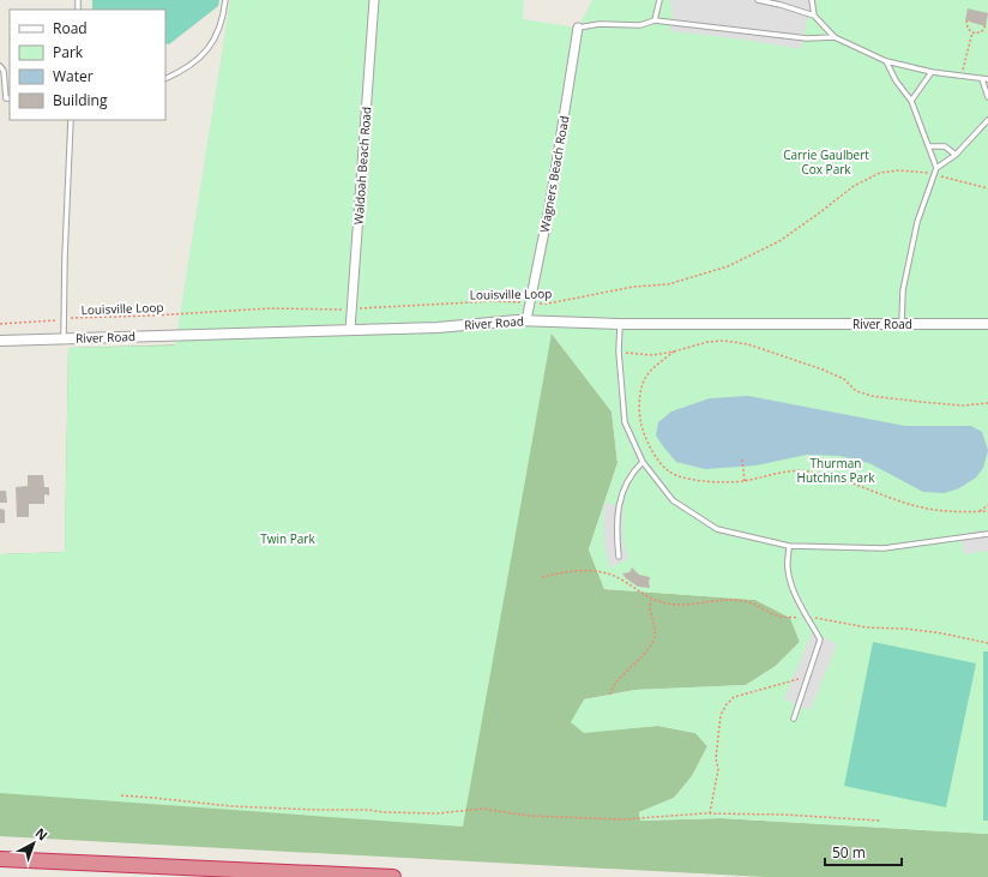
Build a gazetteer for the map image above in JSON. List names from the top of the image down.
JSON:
{
  "streets": {
    "street": ["Waldoah Beach Road", "Wagners Beach Road", "River Road"],
    "path": ["Louisville Loop"]
  },
  "crossings": [
    ["Waldoah Beach Road", "Louisville Loop"],
    ["Waldoah Beach Road", "River Road"],
    ["Wagners Beach Road", "Louisville Loop"],
    ["Wagners Beach Road", "River Road"]
  ],
  "parks": ["Carrie Gaulbert Cox Park", "Thurman Hutchins Park", "Twin Park"],
  "legend": [
    "Road",
    "Park",
    "Water",
    "Building"
  ],
  "scale_bar": "50 m",
  "north": "top right"
}
